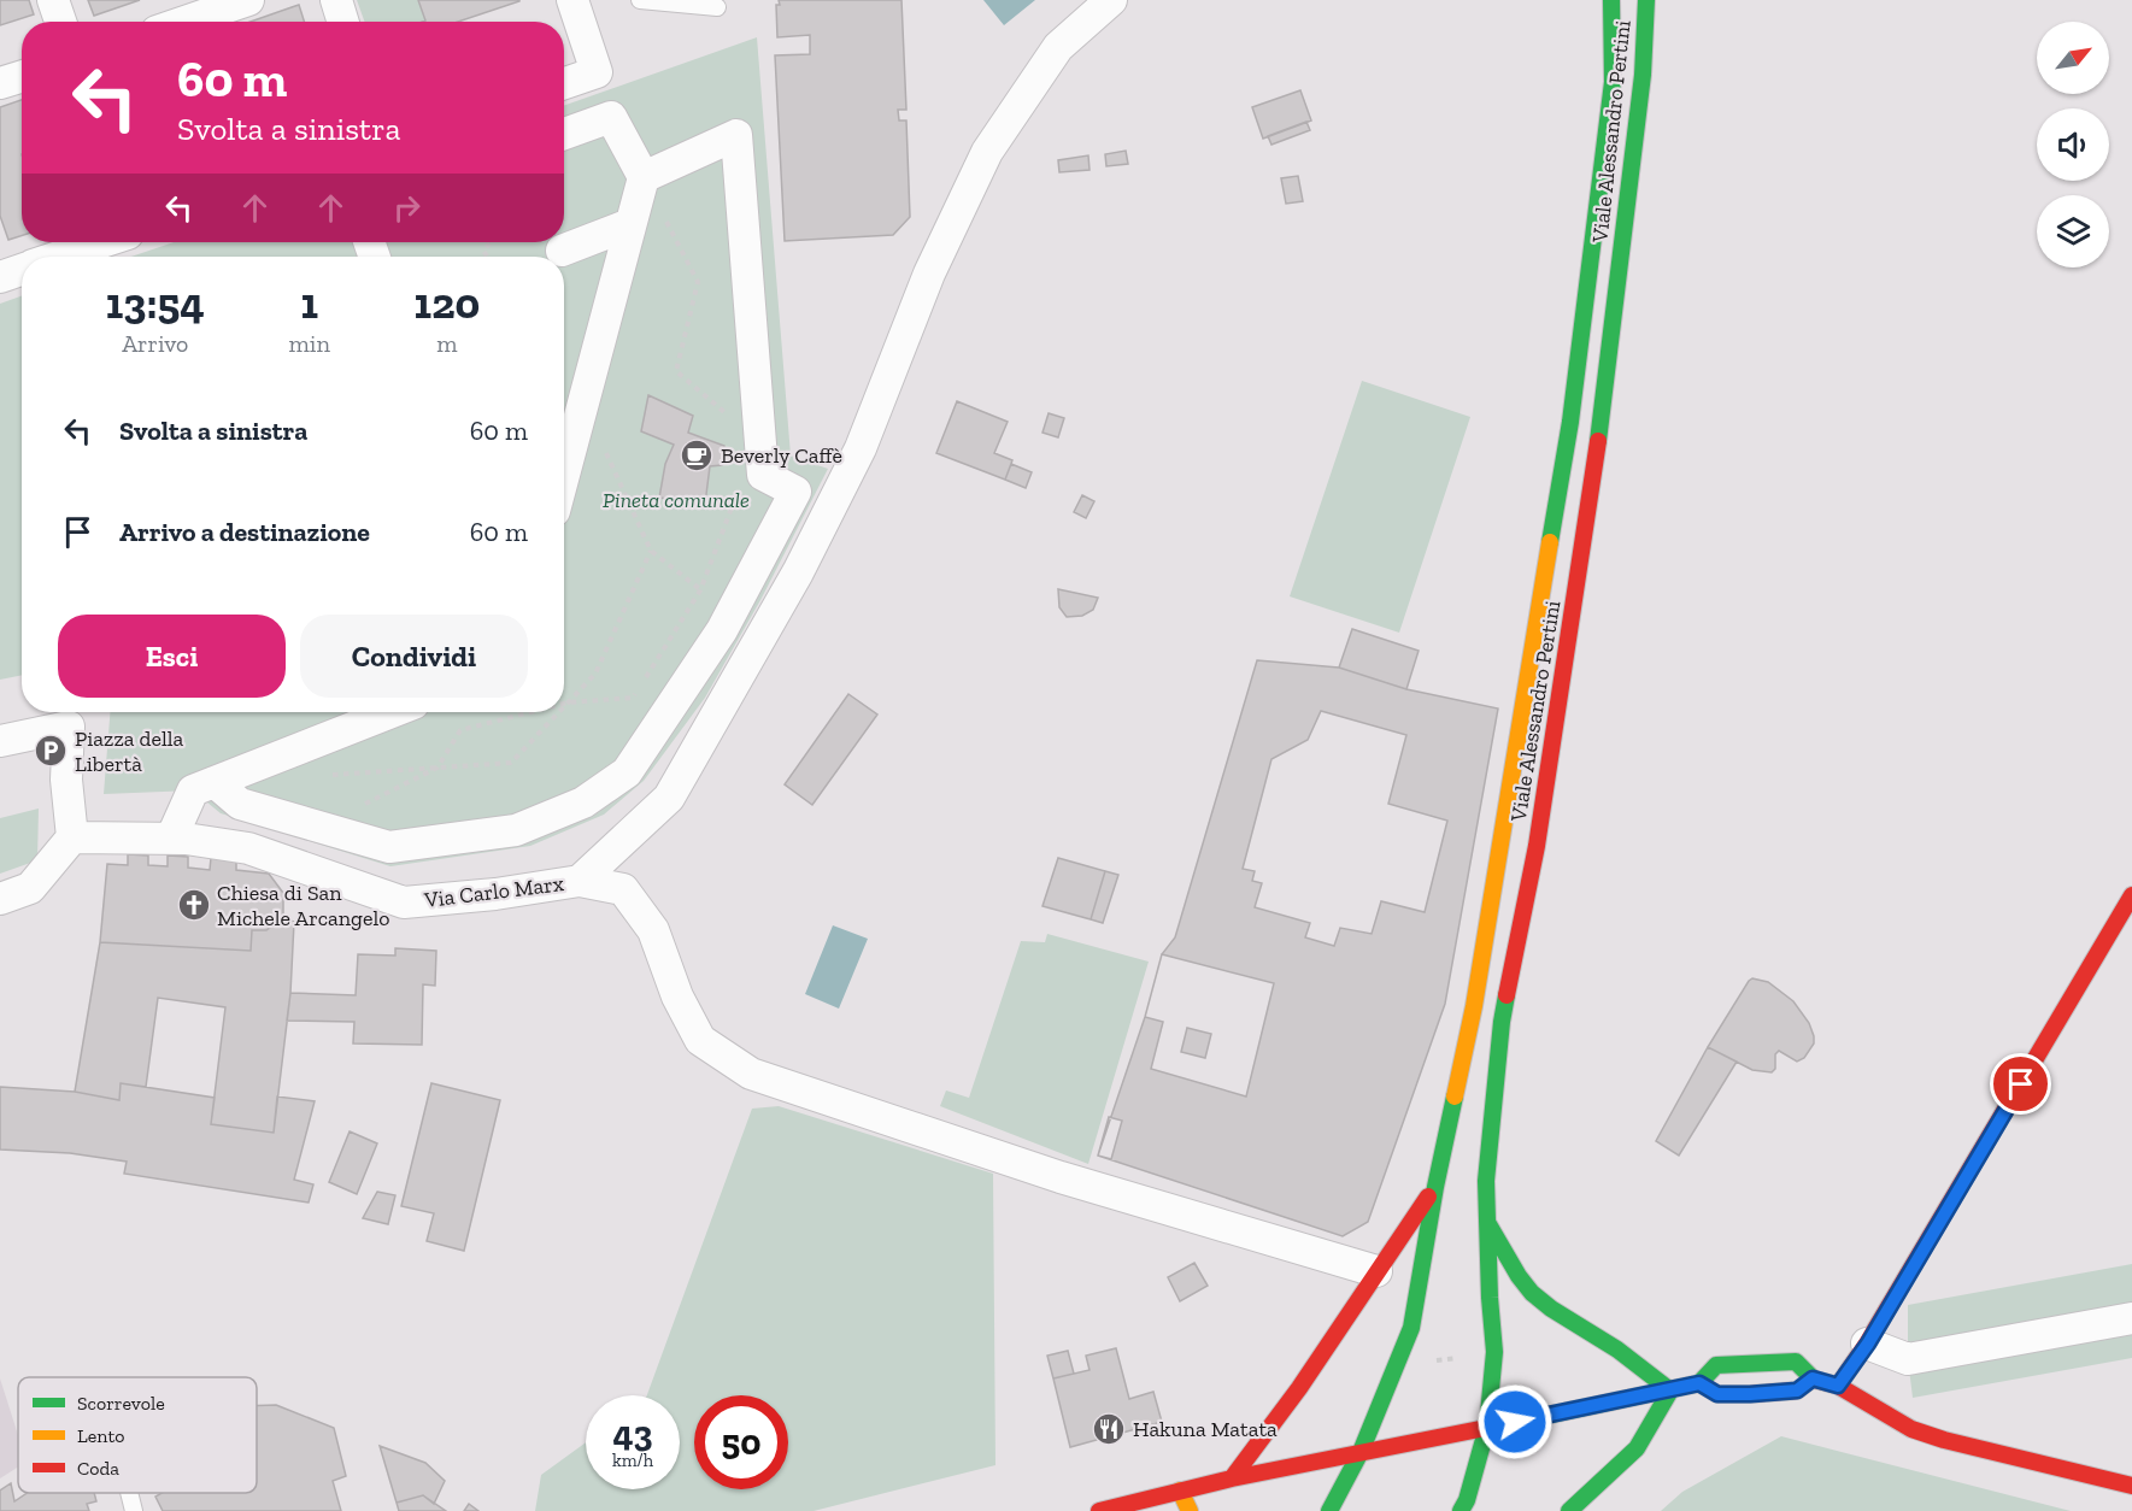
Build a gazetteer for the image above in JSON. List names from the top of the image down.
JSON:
{
  "streets": {
    "main road": ["Viale Alessandro Pertini"],
    "street": ["Via Carlo Marx"]
  },
  "parks": ["Pineta comunale"],
  "places": {
    "cafe": ["Beverly Caffè"],
    "parking": ["Piazza della Libertà"],
    "church": ["Chiesa di San Michele Arcangelo"],
    "restaurant": ["Hakuna Matata"]
  },
  "legend": ["Scorrevole", "Lento", "Coda"],
  "north": "top right",
  "page": {
    "turn": ["60 m", "Svolta a sinistra"],
    "eta": [
      "13:54",
      "Arrivo",
      "1",
      "min",
      "120",
      "m"
    ],
    "list": [
      {
        "name": "Svolta a sinistra",
        "value": "60 m"
      },
      {
        "name": "Arrivo a destinazione",
        "value": "60 m"
      }
    ],
    "buttons": ["Esci", "Condividi"],
    "speed": "43 km/h",
    "limit": "50"
  }
}
